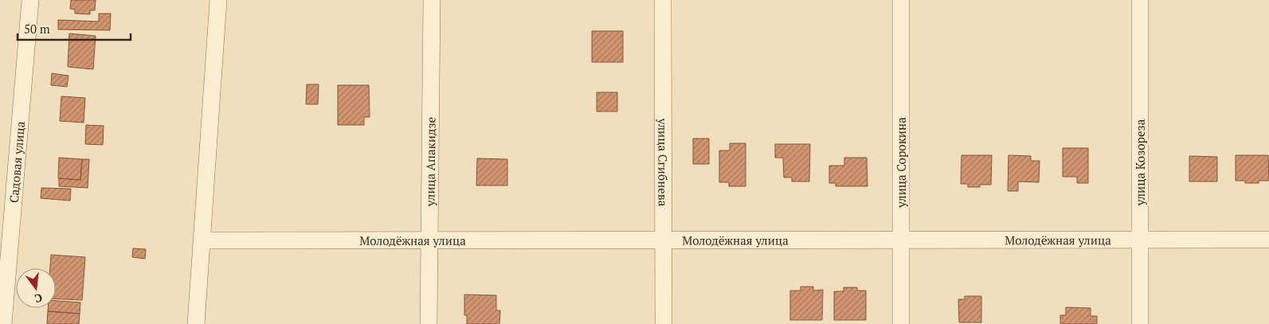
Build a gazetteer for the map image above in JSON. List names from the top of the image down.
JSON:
{
  "streets": {
    "street": [
      "улица Апакидзе",
      "улица Сгибнева",
      "Садовая улица",
      "улица Сорокина",
      "улица Козореза",
      "Молодёжная улица"
    ]
  },
  "crossings": [
    ["улица Апакидзе", "Молодёжная улица"],
    ["улица Сгибнева", "Молодёжная улица"],
    ["улица Сорокина", "Молодёжная улица"],
    ["улица Козореза", "Молодёжная улица"]
  ],
  "scale_bar": "50 m",
  "north": "bottom"
}
